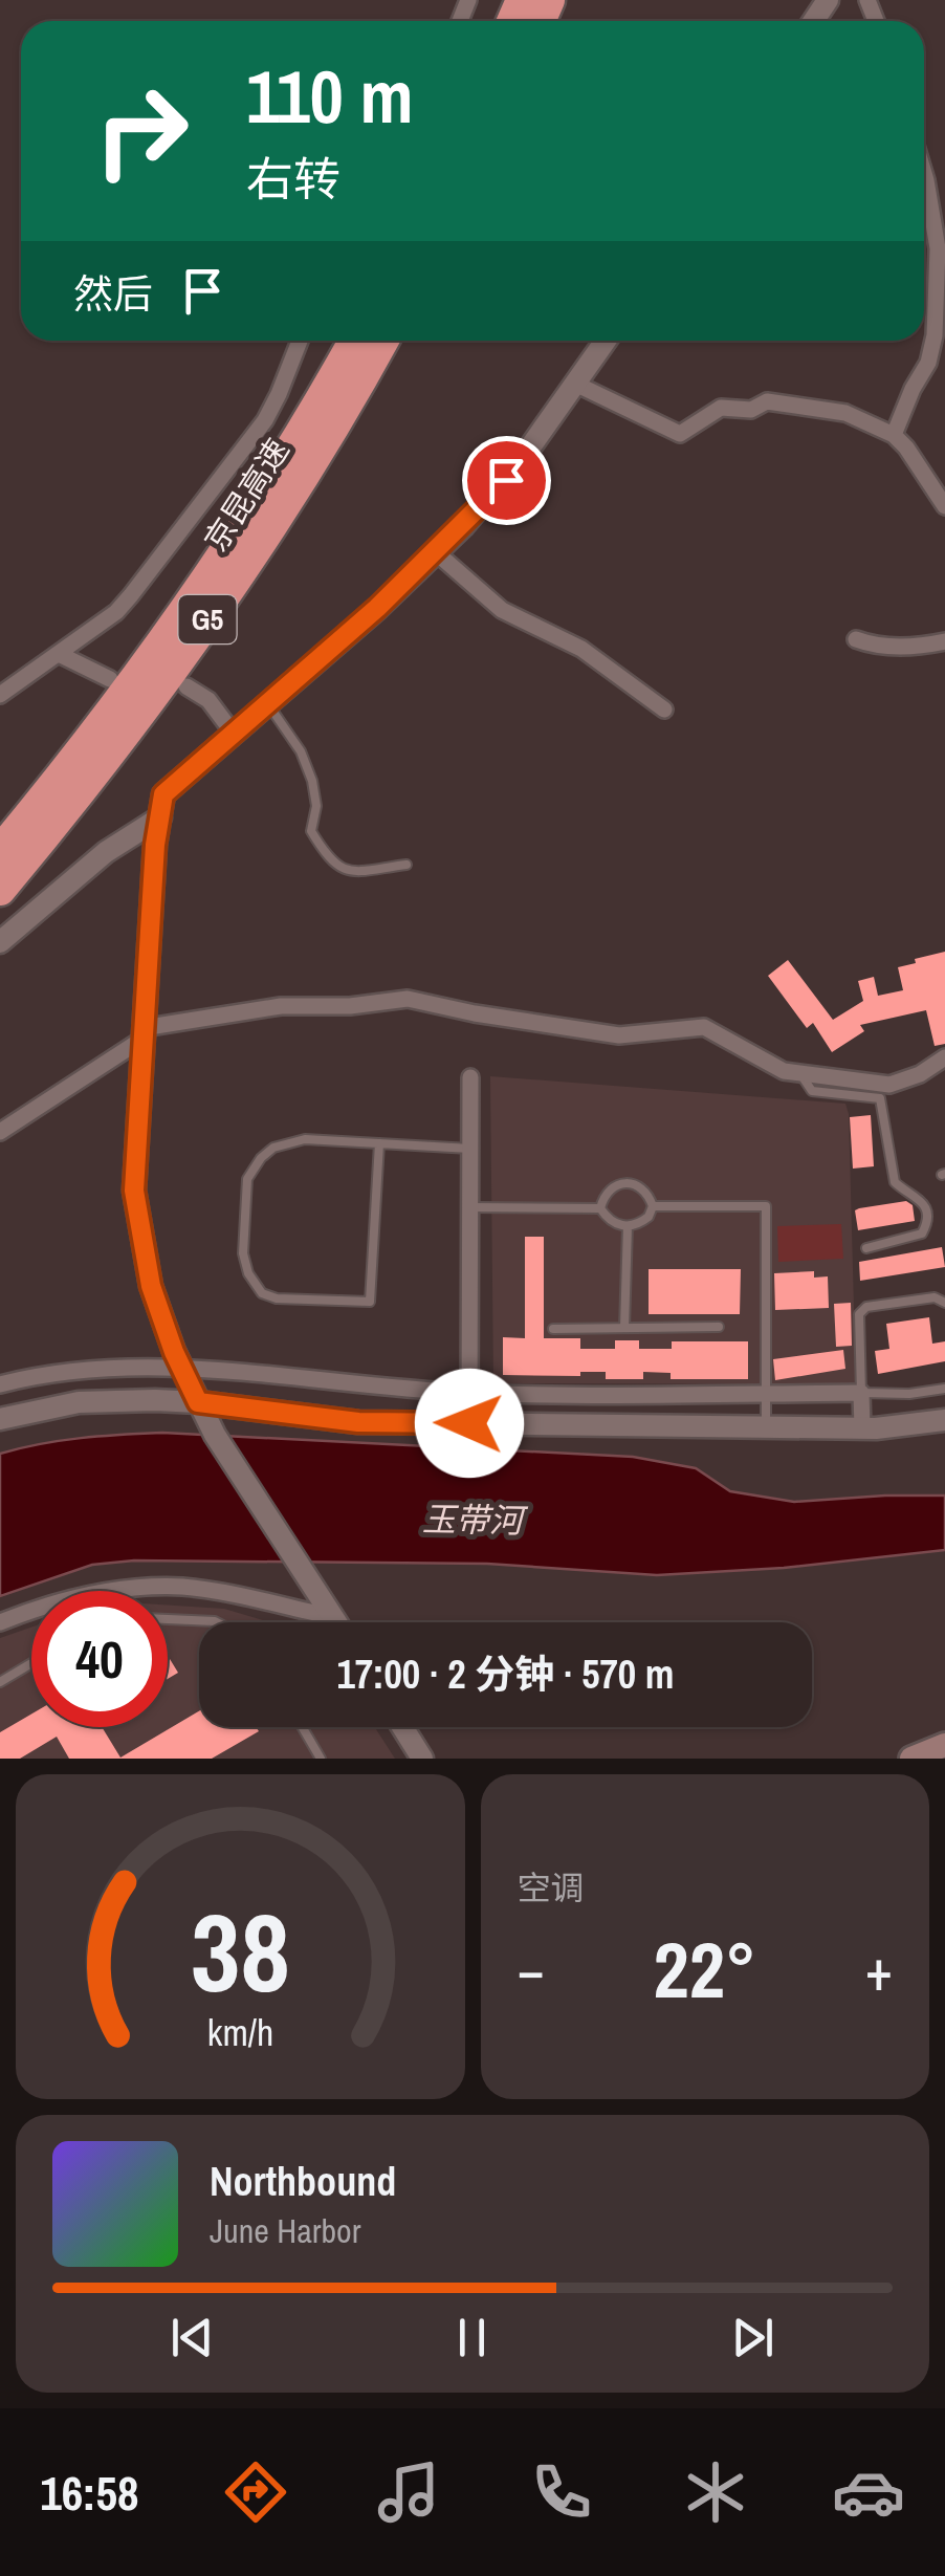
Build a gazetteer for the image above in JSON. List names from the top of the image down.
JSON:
{
  "streets": {
    "highway": ["京昆高速", "G5"]
  },
  "water": ["玉带河"],
  "page": {
    "turn": ["110 m", "右转"],
    "then": "然后",
    "limit": "40",
    "trip": "17:00 · 2 分钟 · 570 m",
    "tile": "空调",
    "heat": ["−", "22°", "+"],
    "song": ["Northbound", "June Harbor"],
    "tabs": "16:58",
    "gauge": ["38", "km/h"]
  }
}
